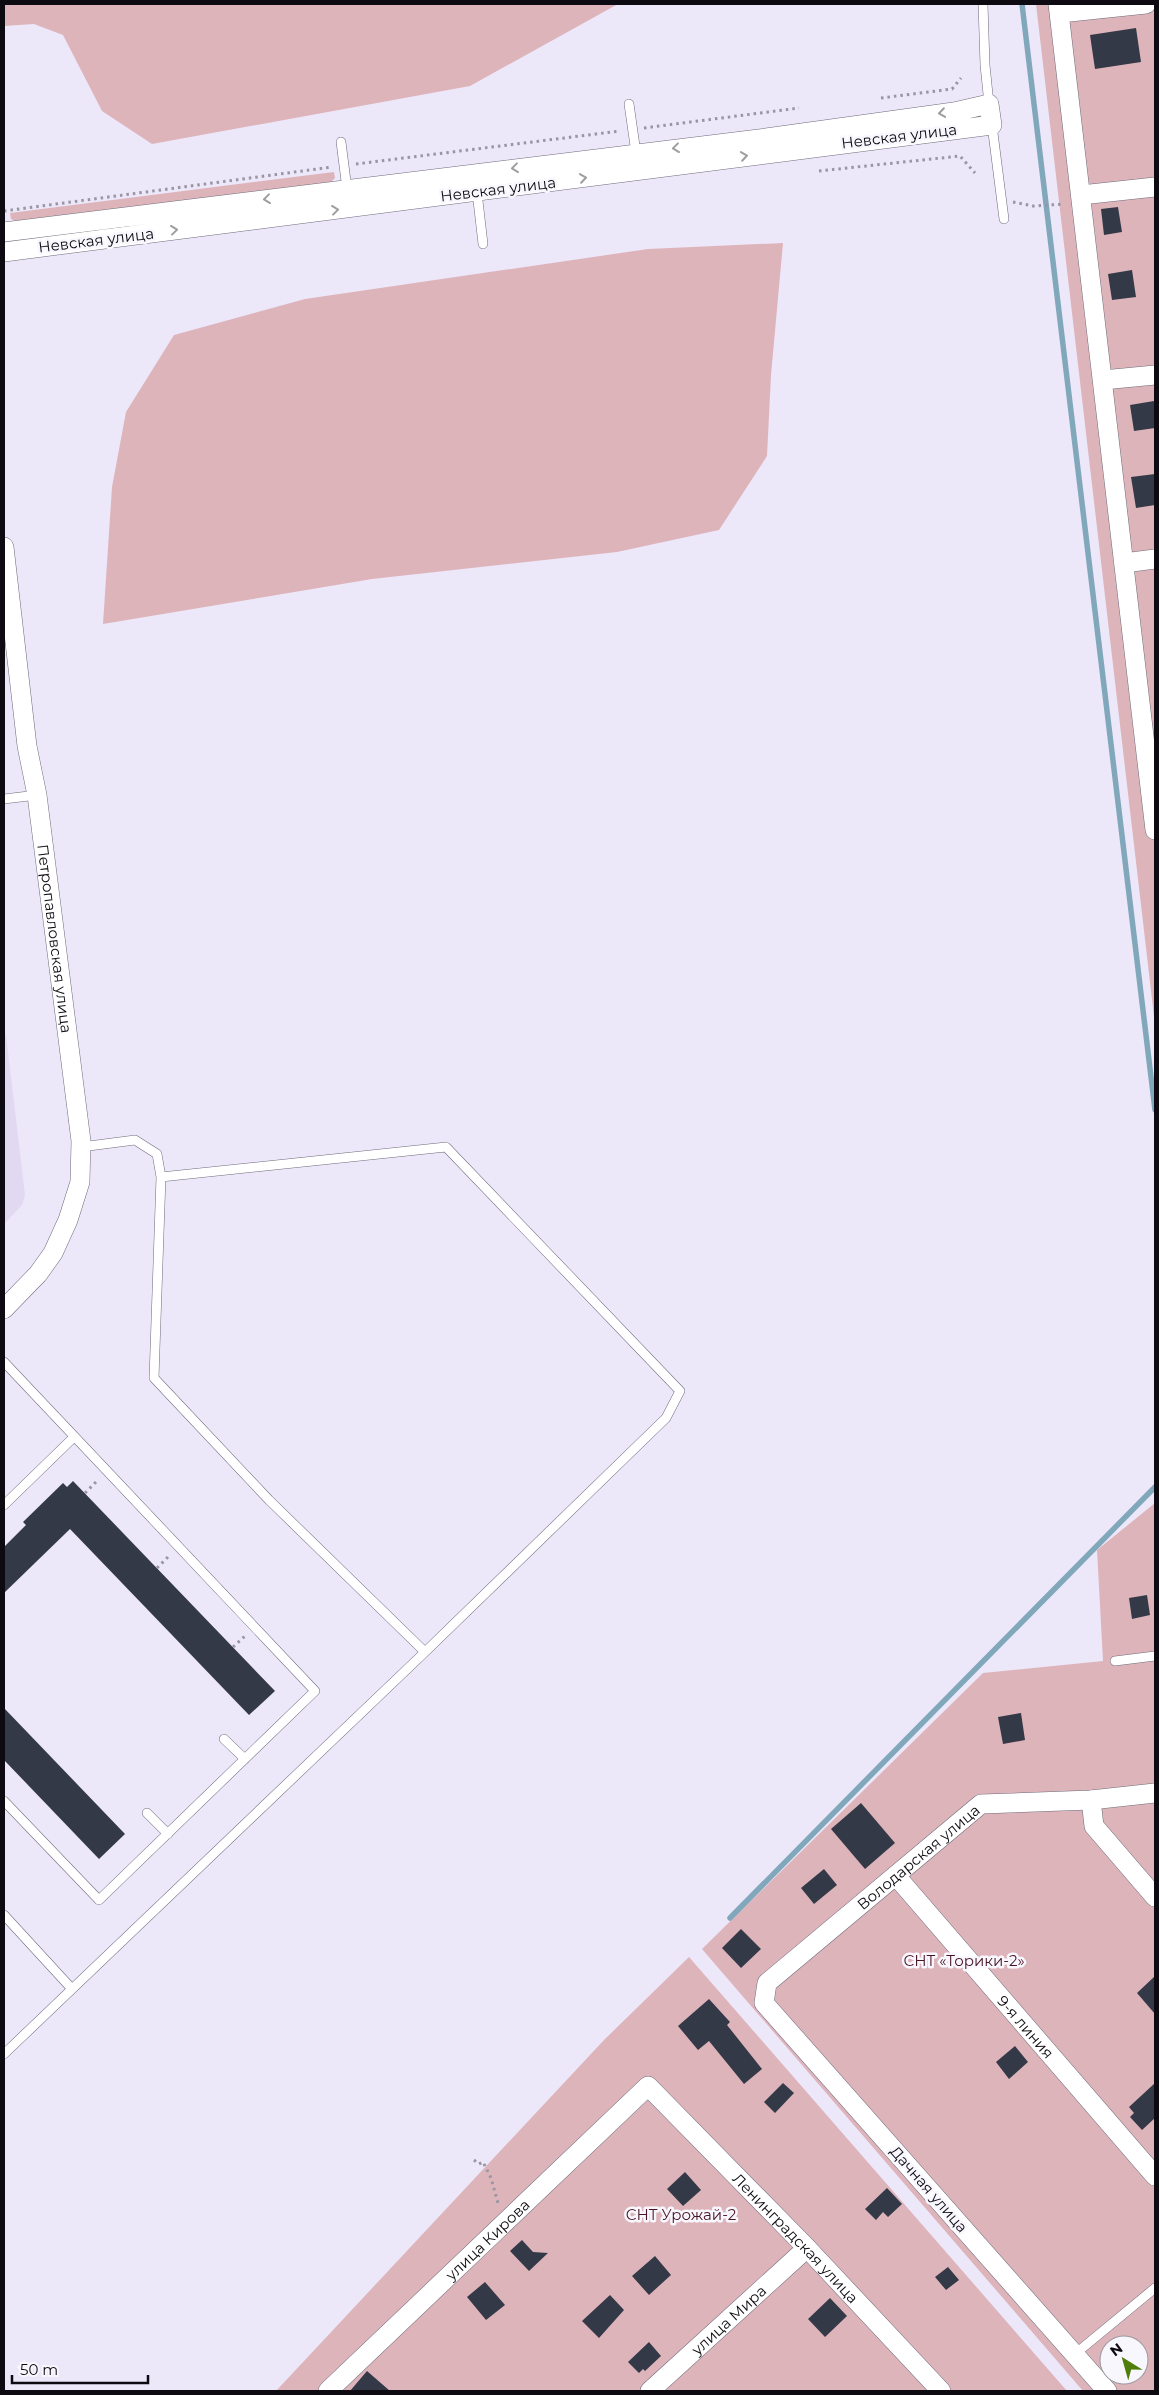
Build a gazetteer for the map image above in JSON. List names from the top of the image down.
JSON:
{
  "streets": {
    "street": [
      "Невская улица",
      "Петропавловская улица",
      "Володарская улица",
      "9-я линия",
      "Дачная улица",
      "Ленинградская улица",
      "улица Кирова",
      "улица Мира"
    ]
  },
  "crossings": [
    ["Володарская улица", "9-я линия"],
    ["Володарская улица", "Дачная улица"],
    ["Ленинградская улица", "улица Кирова"],
    ["Ленинградская улица", "улица Мира"]
  ],
  "parks": ["СНТ «Торики-2»", "СНТ Урожай-2"],
  "scale_bar": "50 m",
  "north": "top left"
}
